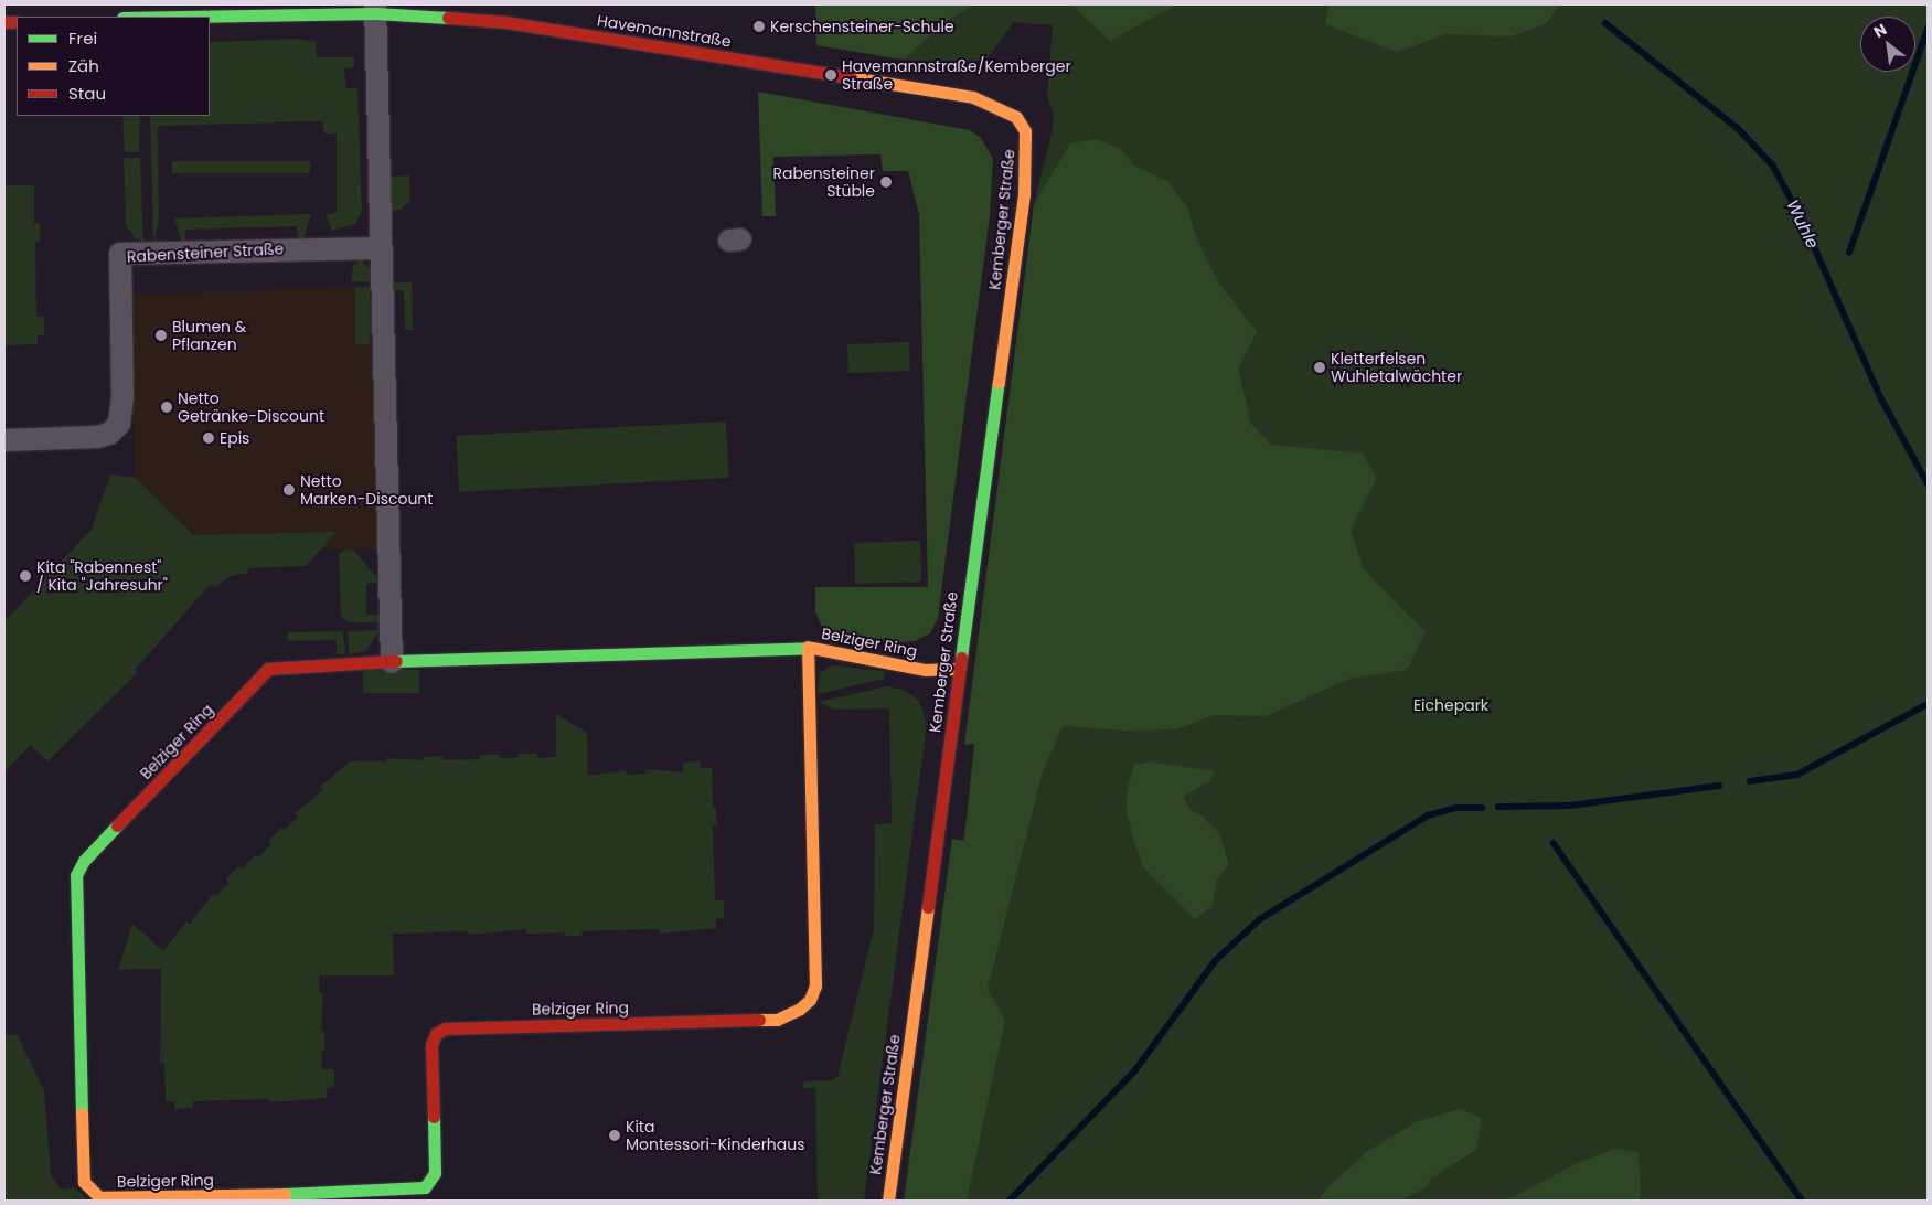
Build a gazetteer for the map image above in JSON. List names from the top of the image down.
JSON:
{
  "streets": {
    "street": [
      "Havemannstraße",
      "Kemberger Straße",
      "Rabensteiner Straße",
      "Belziger Ring"
    ]
  },
  "crossings": [
    ["Havemannstraße", "Kemberger Straße"],
    ["Kemberger Straße", "Belziger Ring"]
  ],
  "water": ["Wuhle"],
  "parks": ["Eichepark"],
  "places": [
    "Kerschensteiner-Schule",
    "Havemannstraße/Kemberger Straße",
    "Rabensteiner Stüble",
    "Blumen & Pflanzen",
    "Kletterfelsen Wuhletalwächter",
    "Netto Getränke-Discount",
    "Epis",
    "Netto Marken-Discount",
    "Kita \"Rabennest\" / Kita \"Jahresuhr\"",
    "Kita Montessori-Kinderhaus"
  ],
  "legend": ["Frei", "Zäh", "Stau"],
  "north": "top left"
}
